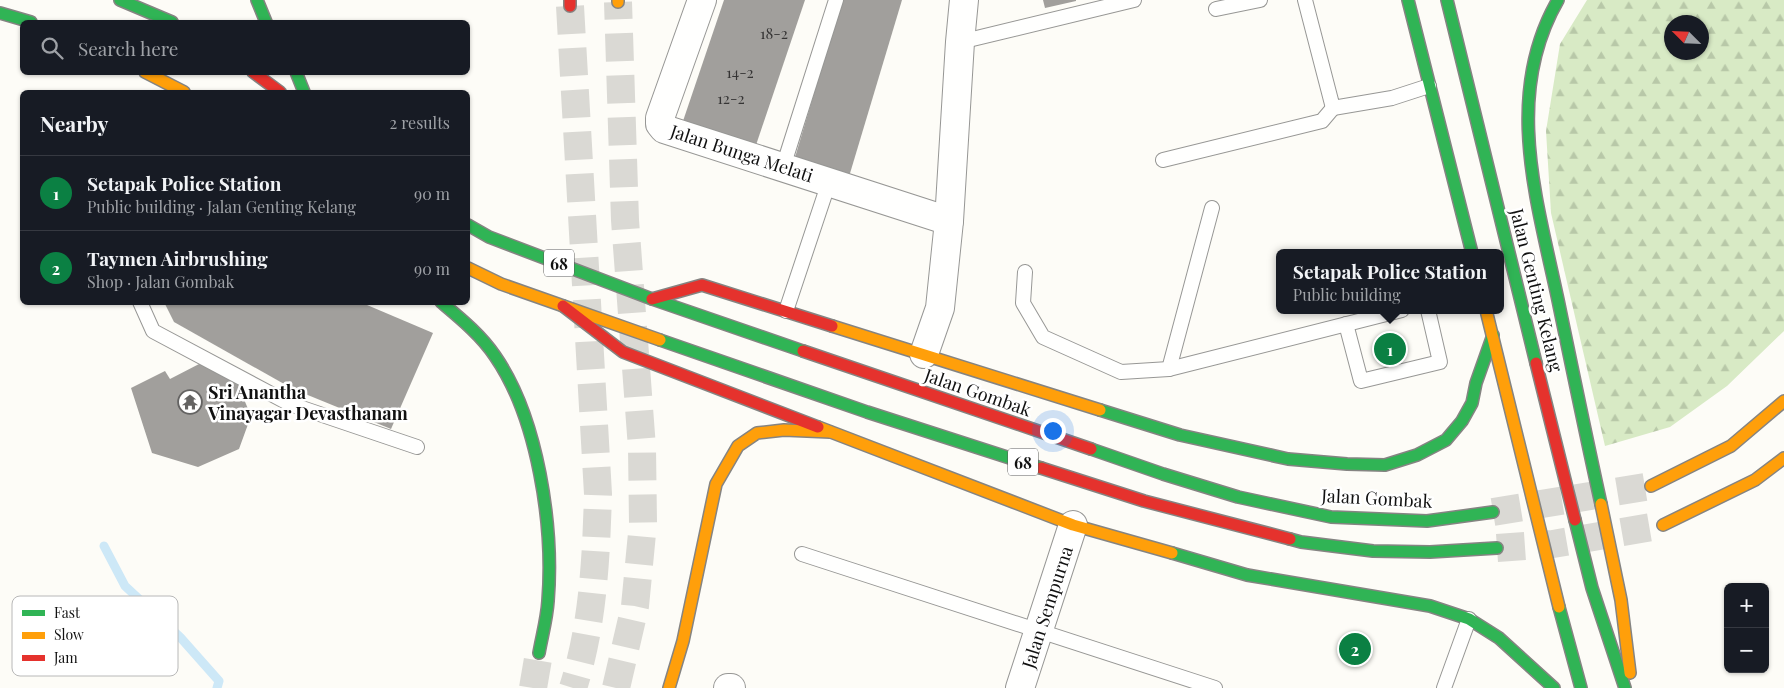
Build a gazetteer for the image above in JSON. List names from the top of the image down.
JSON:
{
  "streets": {
    "main road": ["68", "Jalan Genting Kelang", "Jalan Gombak"],
    "street": ["Jalan Bunga Melati", "Jalan Sempurna"]
  },
  "places": {
    "temple": ["Sri Anantha Vinayagar Devasthanam"]
  },
  "house_numbers": ["18-2", "14-2", "12-2"],
  "legend": ["Fast", "Slow", "Jam"],
  "north": "top left",
  "page": {
    "search": "Search here",
    "heading": ["Nearby", "2 results"],
    "list": [
      {
        "mark": "1",
        "name": "Setapak Police Station",
        "note": "Public building · Jalan Genting Kelang",
        "value": "90 m"
      },
      {
        "mark": "2",
        "name": "Taymen Airbrushing",
        "note": "Shop · Jalan Gombak",
        "value": "90 m"
      }
    ],
    "popup": ["Setapak Police Station", "Public building"],
    "pins": ["1", "2"],
    "map_buttons": ["+", "−"]
  }
}
